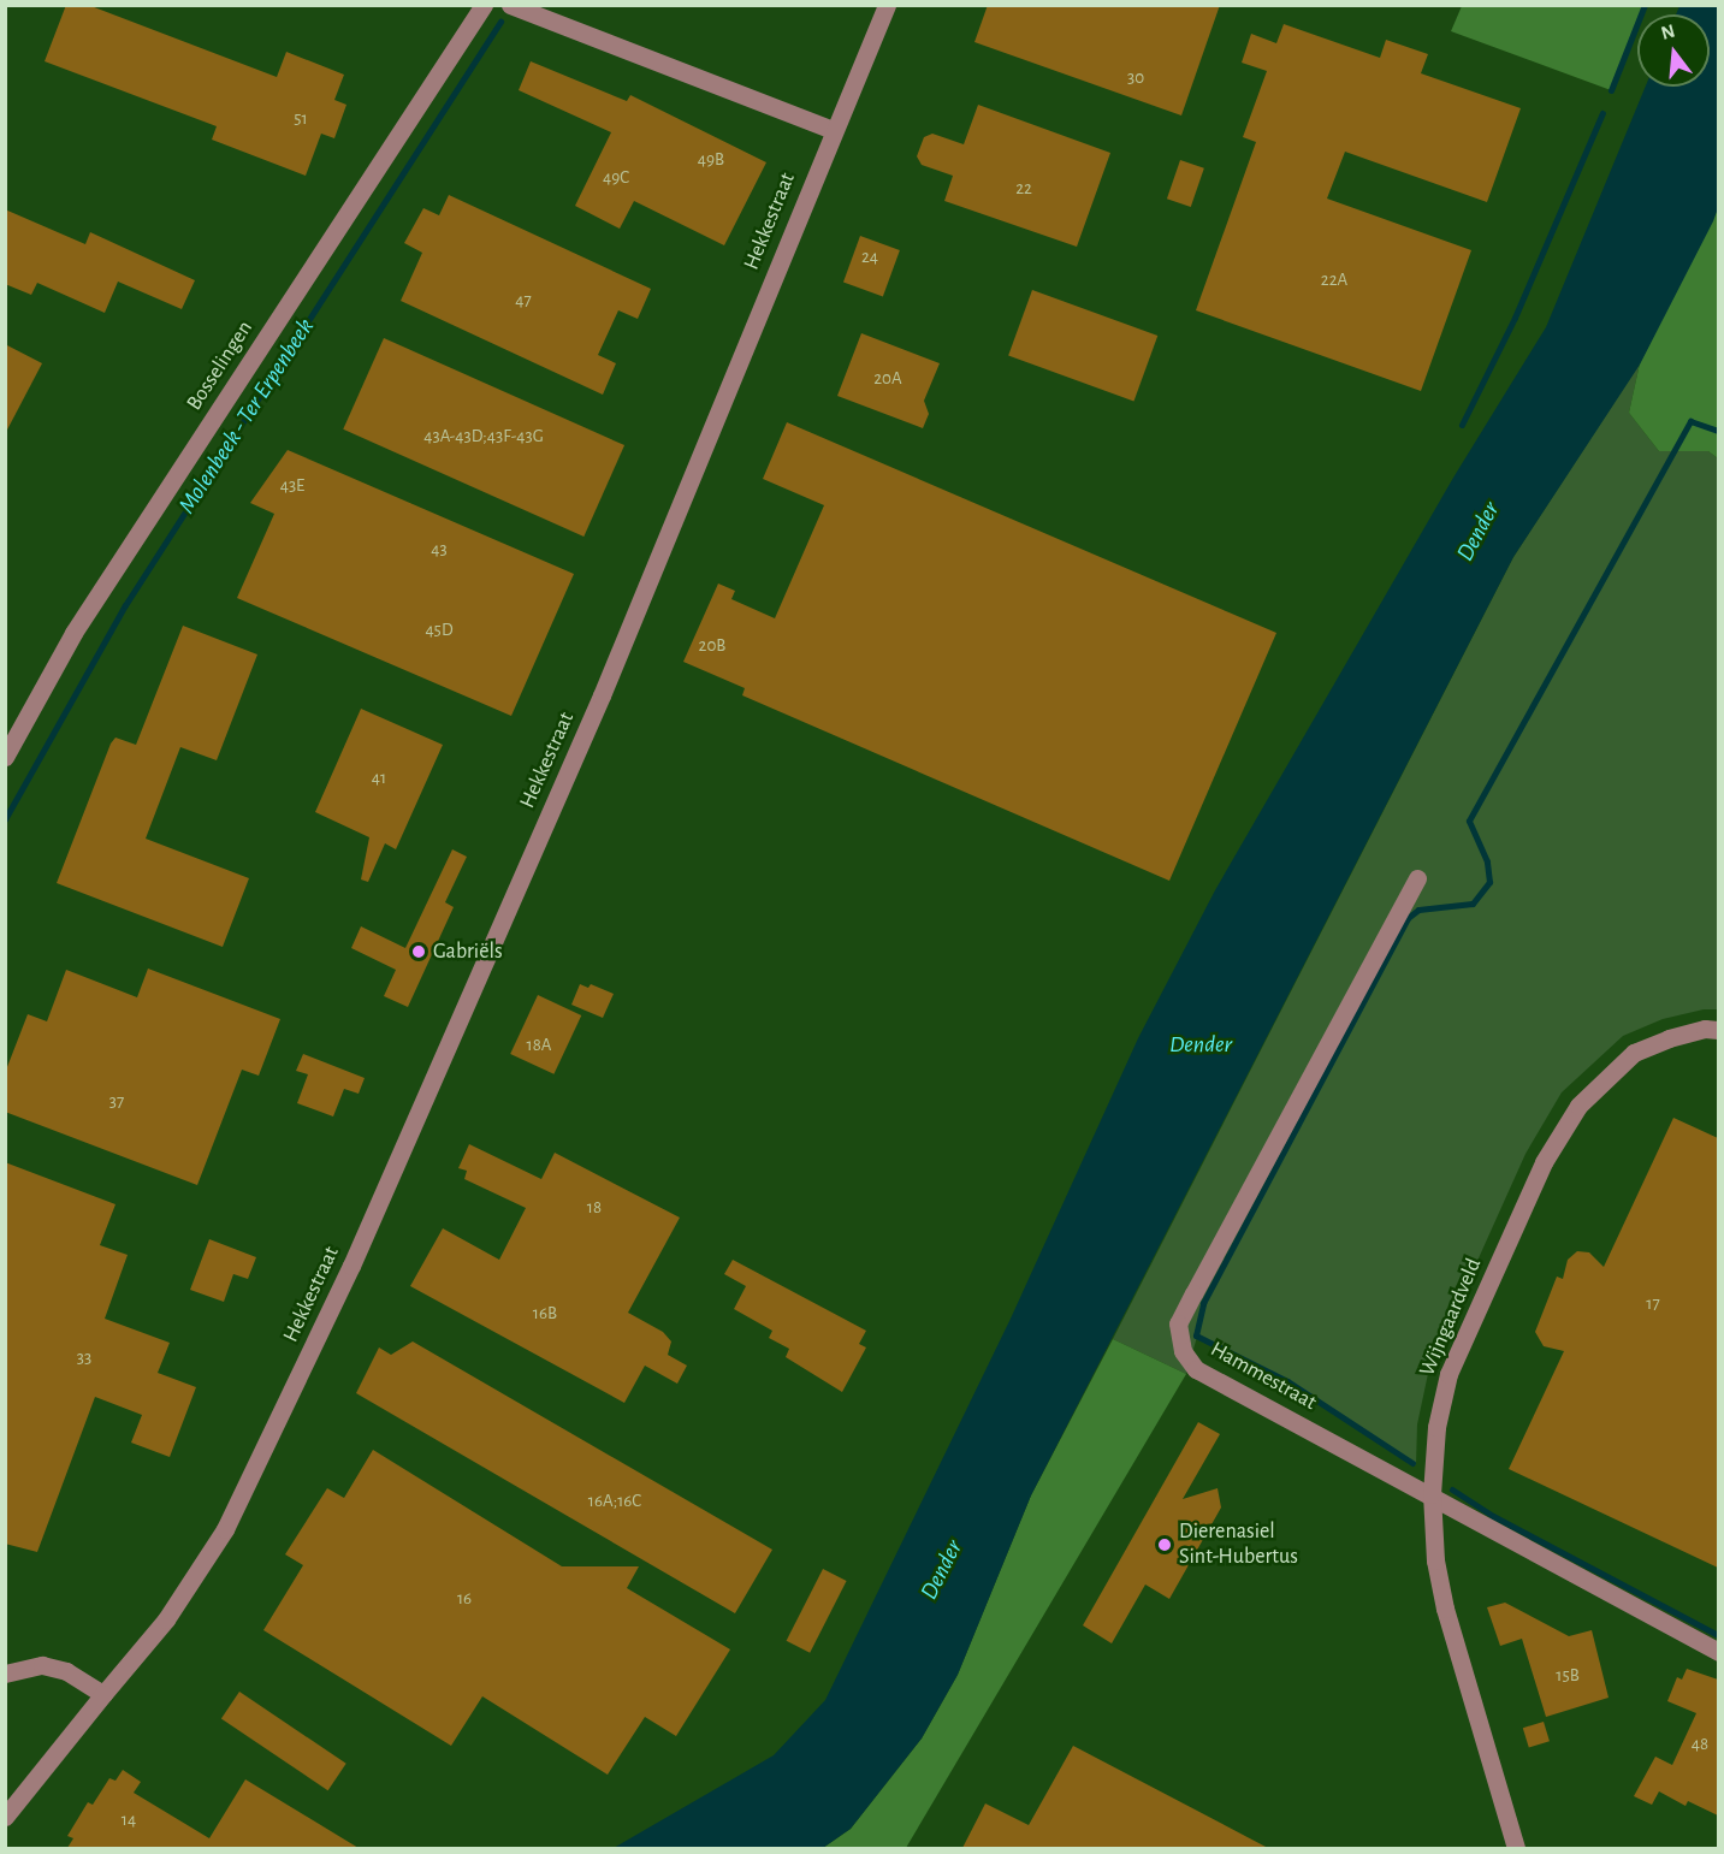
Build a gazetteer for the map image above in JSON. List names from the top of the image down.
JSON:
{
  "streets": {
    "street": [
      "Hekkestraat",
      "Bosselingen",
      "Wijngaardveld",
      "Hammestraat"
    ]
  },
  "crossings": [
    ["Wijngaardveld", "Hammestraat"]
  ],
  "water": ["Molenbeek - Ter Erpenbeek", "Dender"],
  "places": ["Gabriëls", "Dierenasiel Sint-Hubertus"],
  "house_numbers": [
    "30",
    "51",
    "49B",
    "49C",
    "22",
    "24",
    "22A",
    "47",
    "20A",
    "43A-43D;43F-43G",
    "43E",
    "43",
    "45D",
    "20B",
    "41",
    "18A",
    "37",
    "18",
    "17",
    "16B",
    "33",
    "16A;16C",
    "16",
    "15B",
    "48",
    "14"
  ],
  "north": "top"
}
